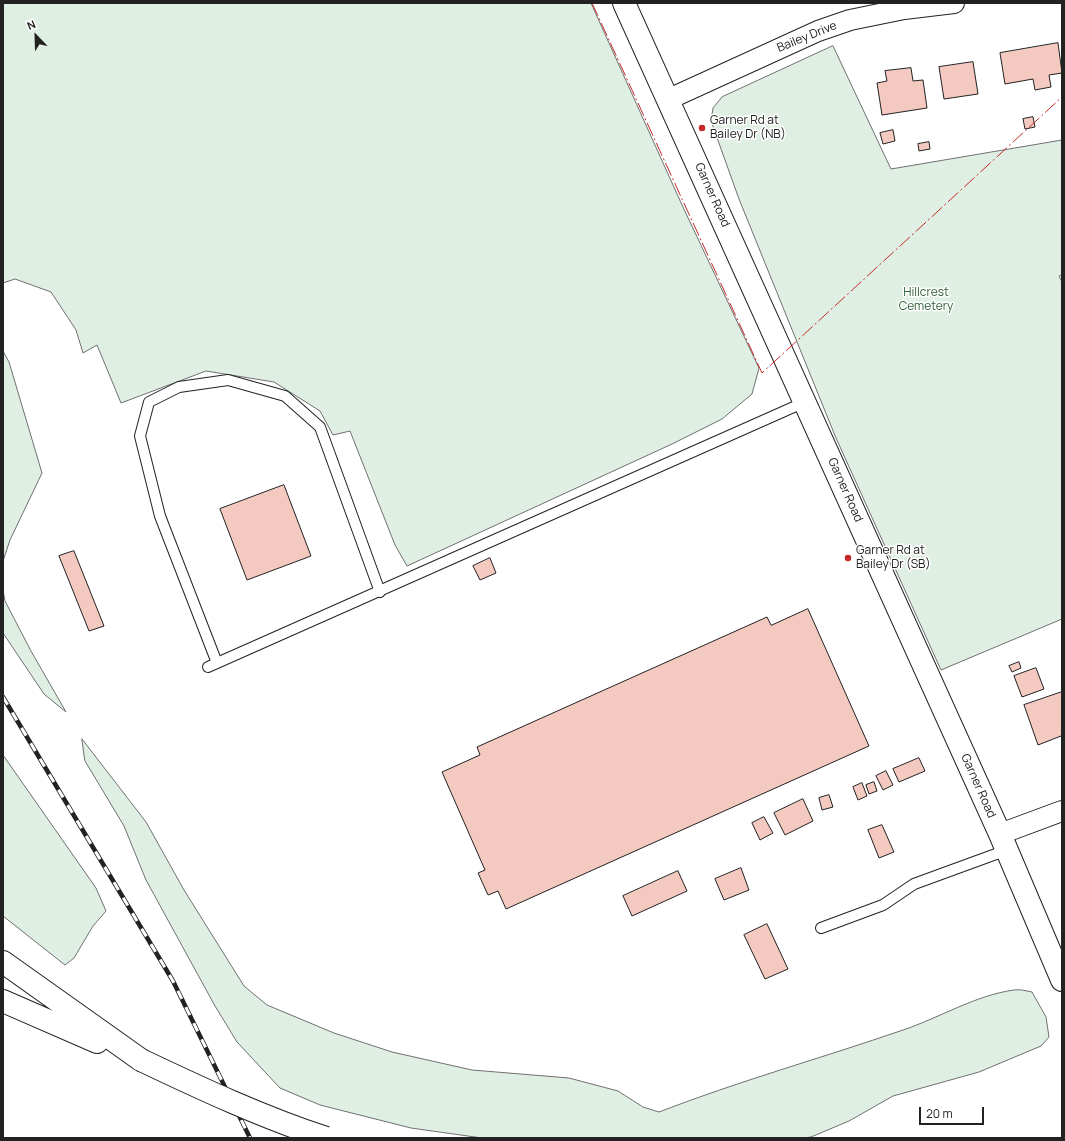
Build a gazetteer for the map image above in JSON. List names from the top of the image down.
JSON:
{
  "streets": {
    "main road": ["Garner Road"],
    "street": ["Bailey Drive"]
  },
  "crossings": [
    ["Bailey Drive", "Garner Road"]
  ],
  "parks": ["Hillcrest Cemetery"],
  "places": ["Garner Rd at Bailey Dr (NB)", "Garner Rd at Bailey Dr (SB)"],
  "scale_bar": "20 m",
  "north": "top left"
}
